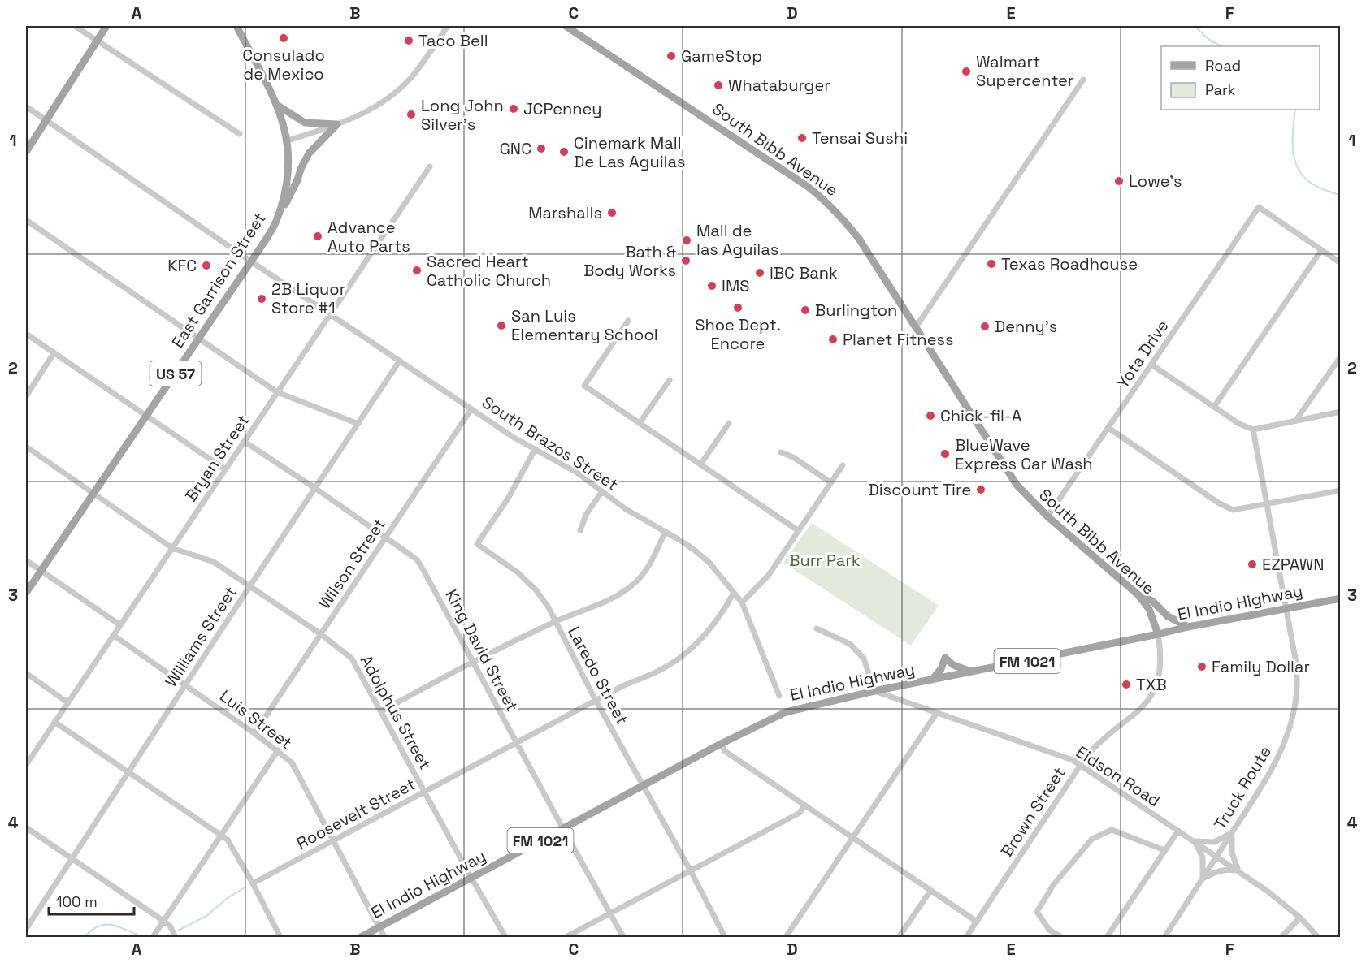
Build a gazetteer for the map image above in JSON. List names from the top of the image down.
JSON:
{
  "streets": {
    "main road": [
      "South Bibb Avenue",
      "East Garrison Street",
      "US 57",
      "El Indio Highway",
      "FM 1021"
    ],
    "street": [
      "Yota Drive",
      "South Brazos Street",
      "Bryan Street",
      "Wilson Street",
      "Williams Street",
      "King David Street",
      "Laredo Street",
      "Adolphus Street",
      "Luis Street",
      "Eidson Road",
      "Truck Route",
      "Brown Street",
      "Roosevelt Street"
    ]
  },
  "crossings": [
    ["South Bibb Avenue", "Yota Drive"],
    ["South Bibb Avenue", "El Indio Highway"],
    ["South Bibb Avenue", "Brown Street"],
    ["East Garrison Street", "South Brazos Street"],
    ["East Garrison Street", "Adolphus Street"],
    ["South Brazos Street", "Bryan Street"],
    ["South Brazos Street", "Wilson Street"],
    ["South Brazos Street", "Williams Street"],
    ["South Brazos Street", "Laredo Street"],
    ["South Brazos Street", "Roosevelt Street"],
    ["Bryan Street", "King David Street"],
    ["Bryan Street", "Adolphus Street"],
    ["Bryan Street", "Luis Street"],
    ["Wilson Street", "King David Street"],
    ["Wilson Street", "Adolphus Street"],
    ["Wilson Street", "Luis Street"],
    ["El Indio Highway", "King David Street"],
    ["El Indio Highway", "Laredo Street"],
    ["El Indio Highway", "Adolphus Street"],
    ["El Indio Highway", "Luis Street"],
    ["El Indio Highway", "Eidson Road"],
    ["El Indio Highway", "Truck Route"],
    ["El Indio Highway", "Brown Street"],
    ["Williams Street", "King David Street"],
    ["Williams Street", "Adolphus Street"],
    ["Williams Street", "Luis Street"],
    ["King David Street", "Roosevelt Street"],
    ["Laredo Street", "Roosevelt Street"],
    ["Adolphus Street", "Roosevelt Street"],
    ["Luis Street", "Roosevelt Street"],
    ["Eidson Road", "Truck Route"],
    ["Eidson Road", "Brown Street"]
  ],
  "parks": ["Burr Park"],
  "places": [
    "Consulado de Mexico",
    "Taco Bell",
    "GameStop",
    "Walmart Supercenter",
    "Whataburger",
    "JCPenney",
    "Long John Silver's",
    "Tensai Sushi",
    "GNC",
    "Cinemark Mall De Las Aguilas",
    "Lowe's",
    "Marshalls",
    "Advance Auto Parts",
    "Mall de las Aguilas",
    "Bath & Body Works",
    "Texas Roadhouse",
    "KFC",
    "Sacred Heart Catholic Church",
    "IBC Bank",
    "IMS",
    "2B Liquor Store #1",
    "Shoe Dept. Encore",
    "Burlington",
    "San Luis Elementary School",
    "Denny's",
    "Planet Fitness",
    "Chick-fil-A",
    "BlueWave Express Car Wash",
    "Discount Tire",
    "EZPAWN",
    "Family Dollar",
    "TXB"
  ],
  "legend": ["Road", "Park"],
  "scale_bar": "100 m",
  "grid": {
    "columns": [
      "A",
      "B",
      "C",
      "D",
      "E",
      "F"
    ],
    "rows": [
      "1",
      "2",
      "3",
      "4"
    ]
  }
}
